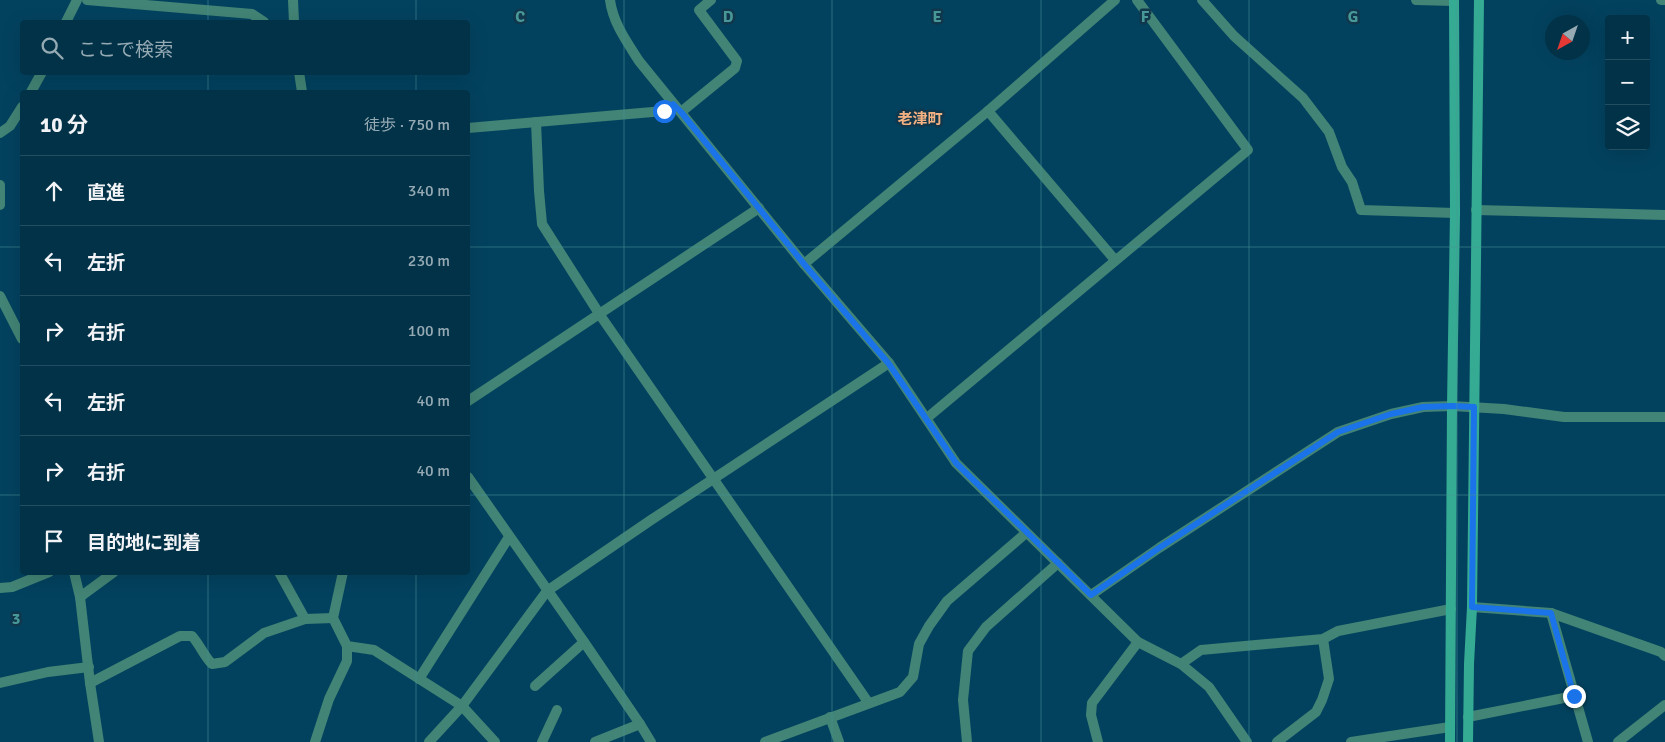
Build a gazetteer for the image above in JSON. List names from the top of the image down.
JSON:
{
  "districts": ["老津町"],
  "north": "bottom left",
  "page": {
    "map_buttons": ["+", "−"],
    "search": "ここで検索",
    "heading": ["10 分", "徒歩 · 750 m"],
    "list": [
      ["直進", "340 m"],
      ["左折", "230 m"],
      ["右折", "100 m"],
      ["左折", "40 m"],
      ["右折", "40 m"],
      "目的地に到着"
    ]
  },
  "grid": {
    "columns": [
      "C",
      "D",
      "E",
      "F",
      "G"
    ],
    "rows": ["3"]
  }
}
